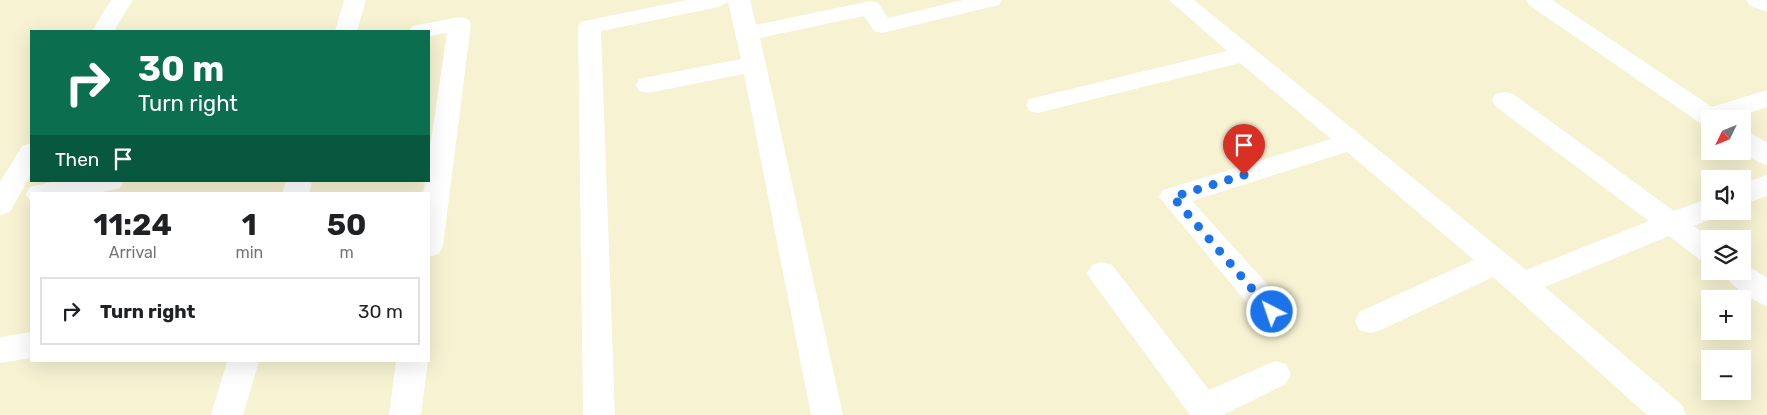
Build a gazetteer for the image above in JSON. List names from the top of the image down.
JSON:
{
  "north": "bottom left",
  "page": {
    "turn": ["30 m", "Turn right"],
    "map_buttons": ["+", "−"],
    "then": "Then",
    "eta": [
      "11:24",
      "Arrival",
      "1",
      "min",
      "50",
      "m"
    ],
    "list": [
      {
        "name": "Turn right",
        "value": "30 m"
      }
    ]
  }
}
